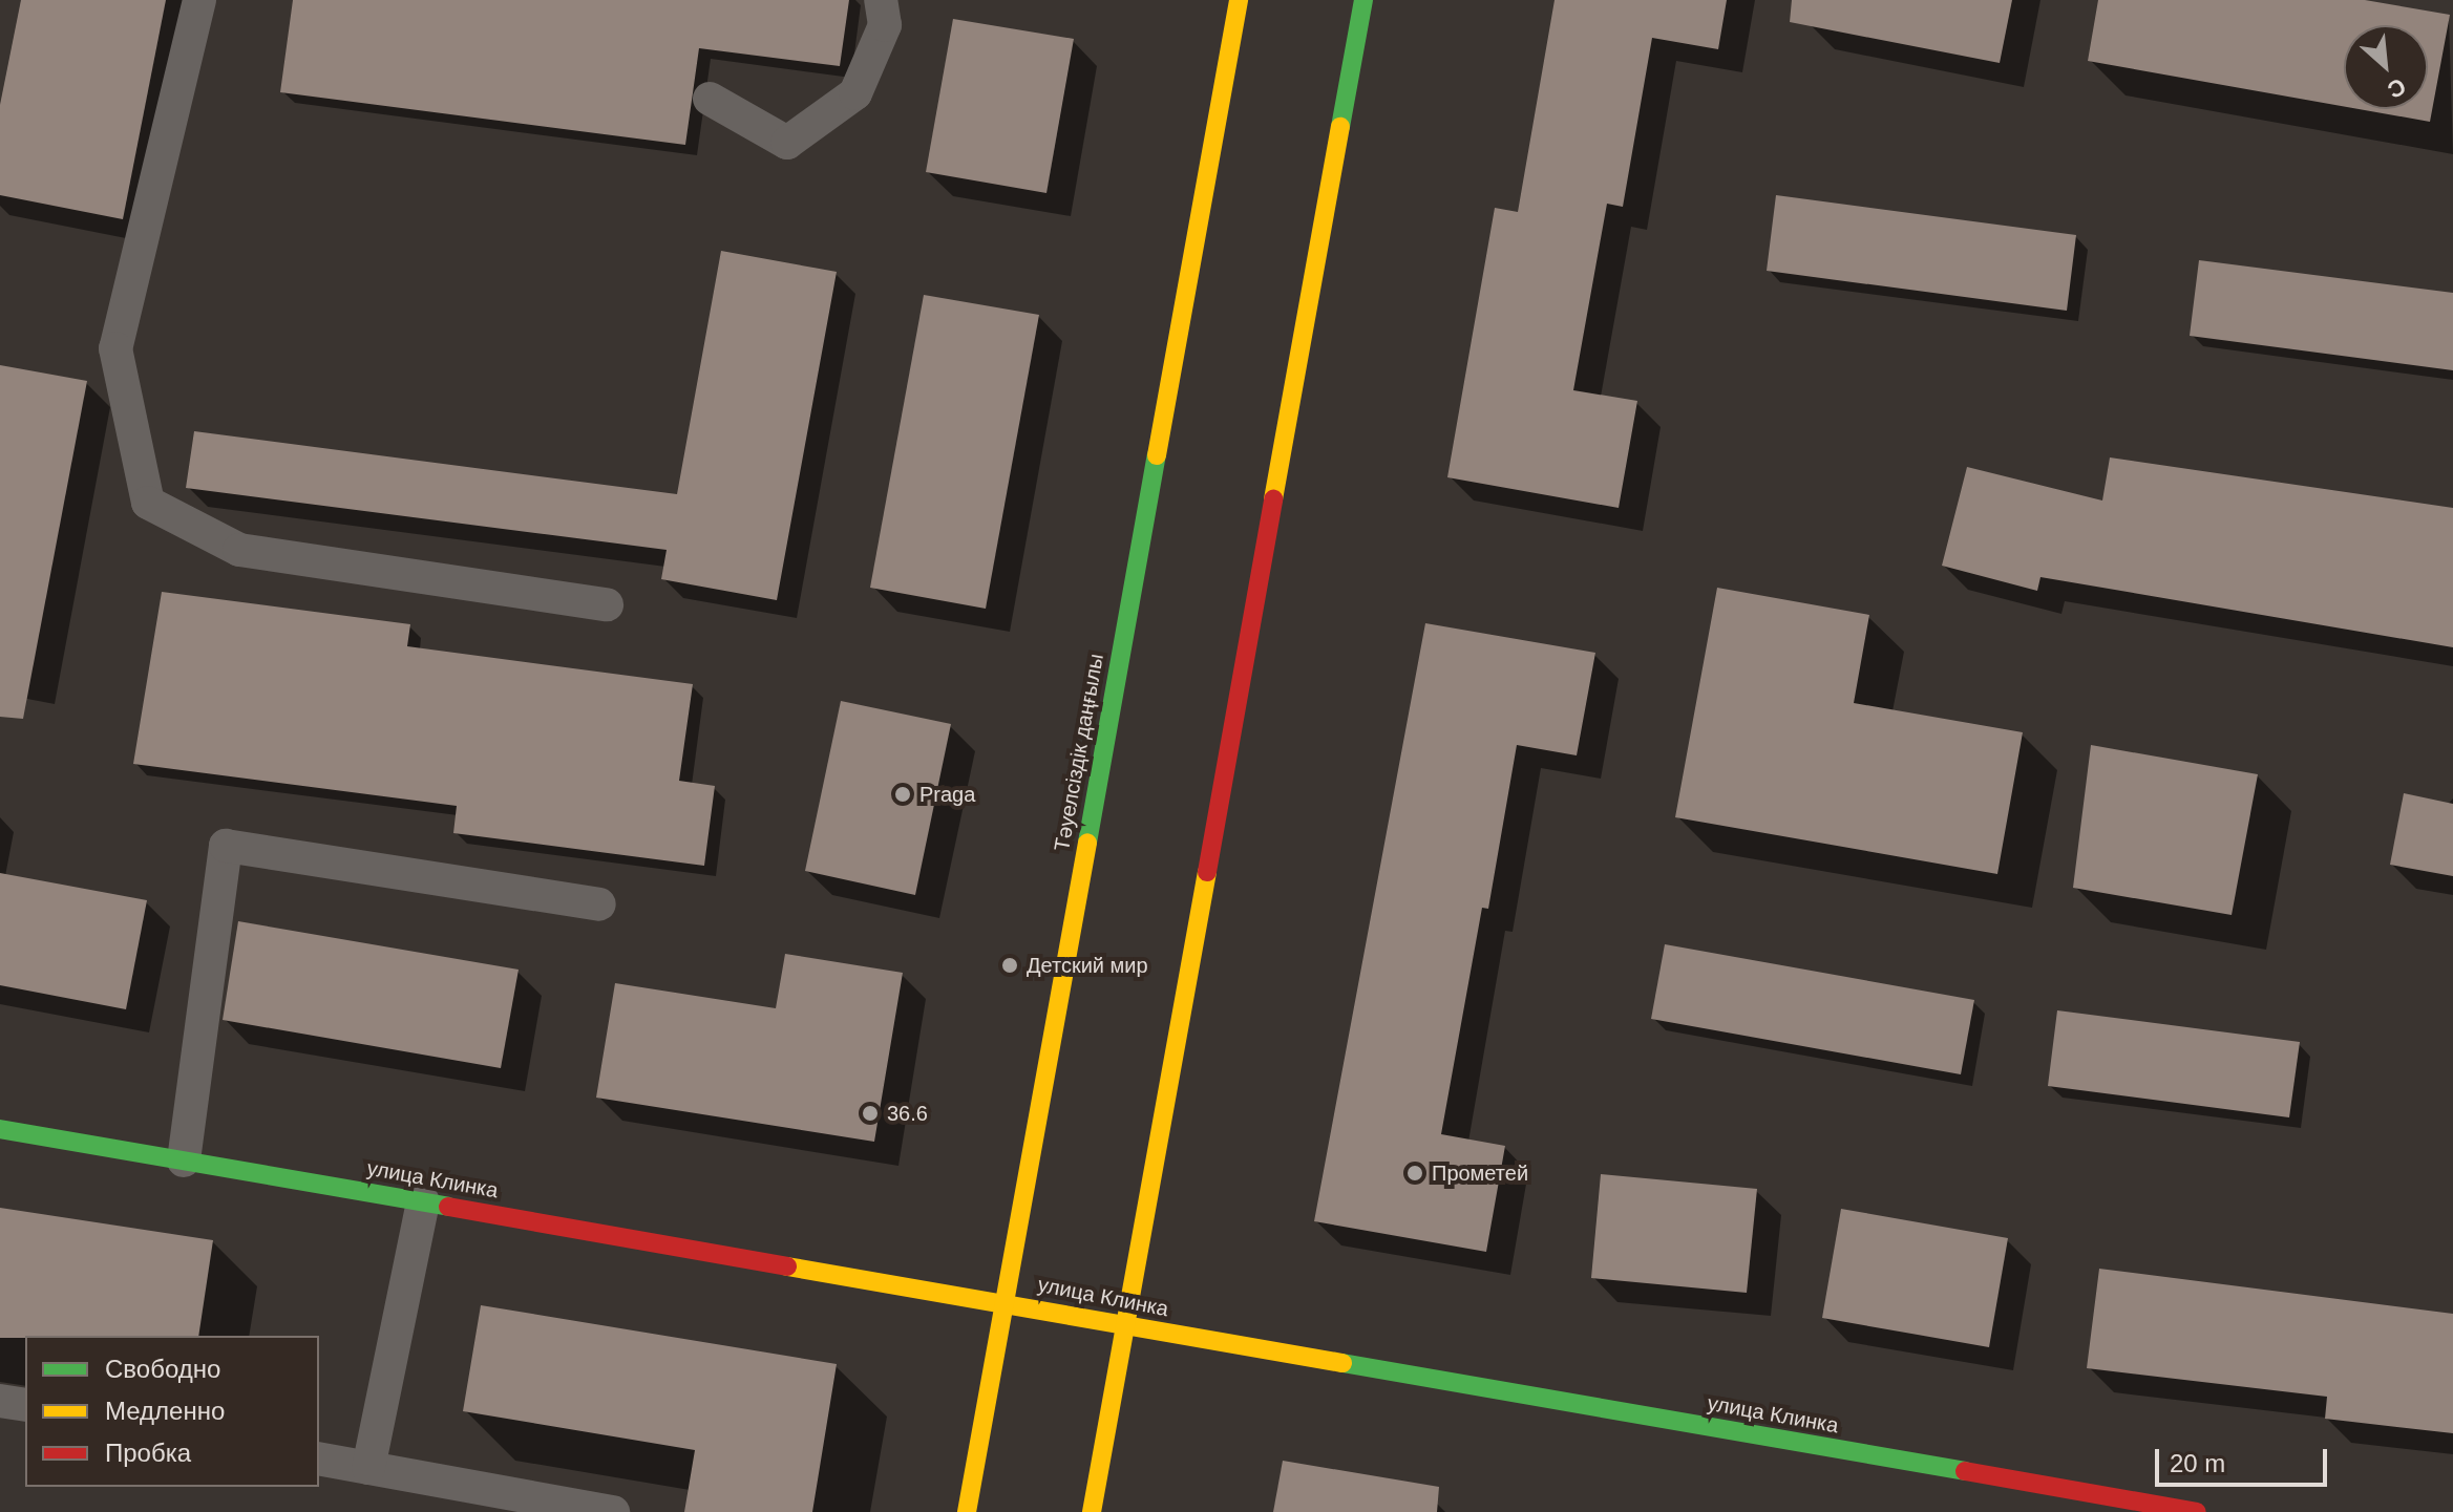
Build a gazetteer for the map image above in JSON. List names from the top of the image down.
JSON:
{
  "streets": {
    "street": ["Тәуелсіздік даңғылы", "улица Клинка"]
  },
  "crossings": [
    ["Тәуелсіздік даңғылы", "улица Клинка"]
  ],
  "places": [
    "Praga",
    "Детский мир",
    "36.6",
    "Прометей"
  ],
  "legend": ["Свободно", "Медленно", "Пробка"],
  "scale_bar": "20 m",
  "north": "bottom right"
}
